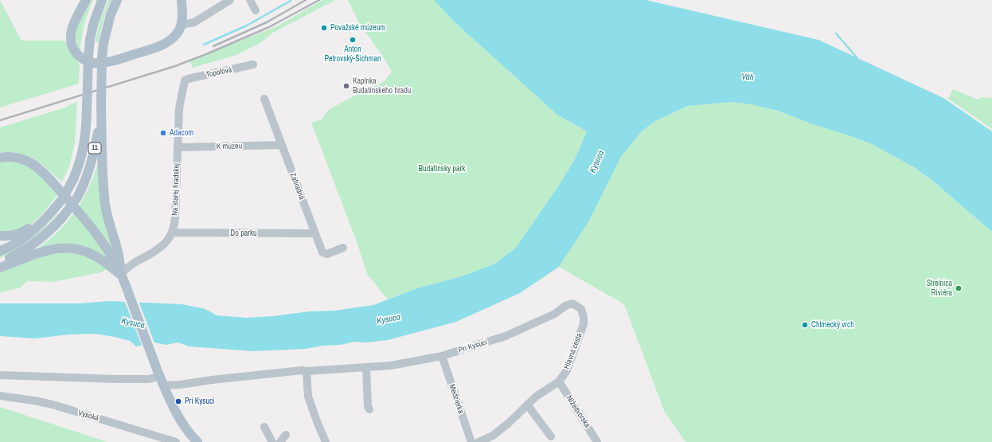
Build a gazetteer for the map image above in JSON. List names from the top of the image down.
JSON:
{
  "streets": {
    "main road": ["11"],
    "street": [
      "Topoľová",
      "K múzeu",
      "Záhradná",
      "Na starej hradskej",
      "Do parku",
      "Pri Kysuci",
      "Hlavná cesta",
      "Medzierka",
      "Nižedvorská",
      "Vysoká"
    ]
  },
  "crossings": [
    ["Topoľová", "Na starej hradskej"],
    ["K múzeu", "Záhradná"],
    ["K múzeu", "Na starej hradskej"],
    ["Záhradná", "Do parku"],
    ["Na starej hradskej", "Do parku"],
    ["Pri Kysuci", "Hlavná cesta"],
    ["Pri Kysuci", "Medzierka"],
    ["Hlavná cesta", "Nižedvorská"]
  ],
  "water": ["Váh", "Kysuca"],
  "parks": ["Budatínsky park"],
  "places": [
    "Považské múzeum",
    "Anton Petrovský-Šichman",
    "Kaplnka Budatínskeho hradu",
    "Adacom",
    "Strelnica Riviéra",
    "Chlmecký vrch",
    "Pri Kysuci"
  ]
}
